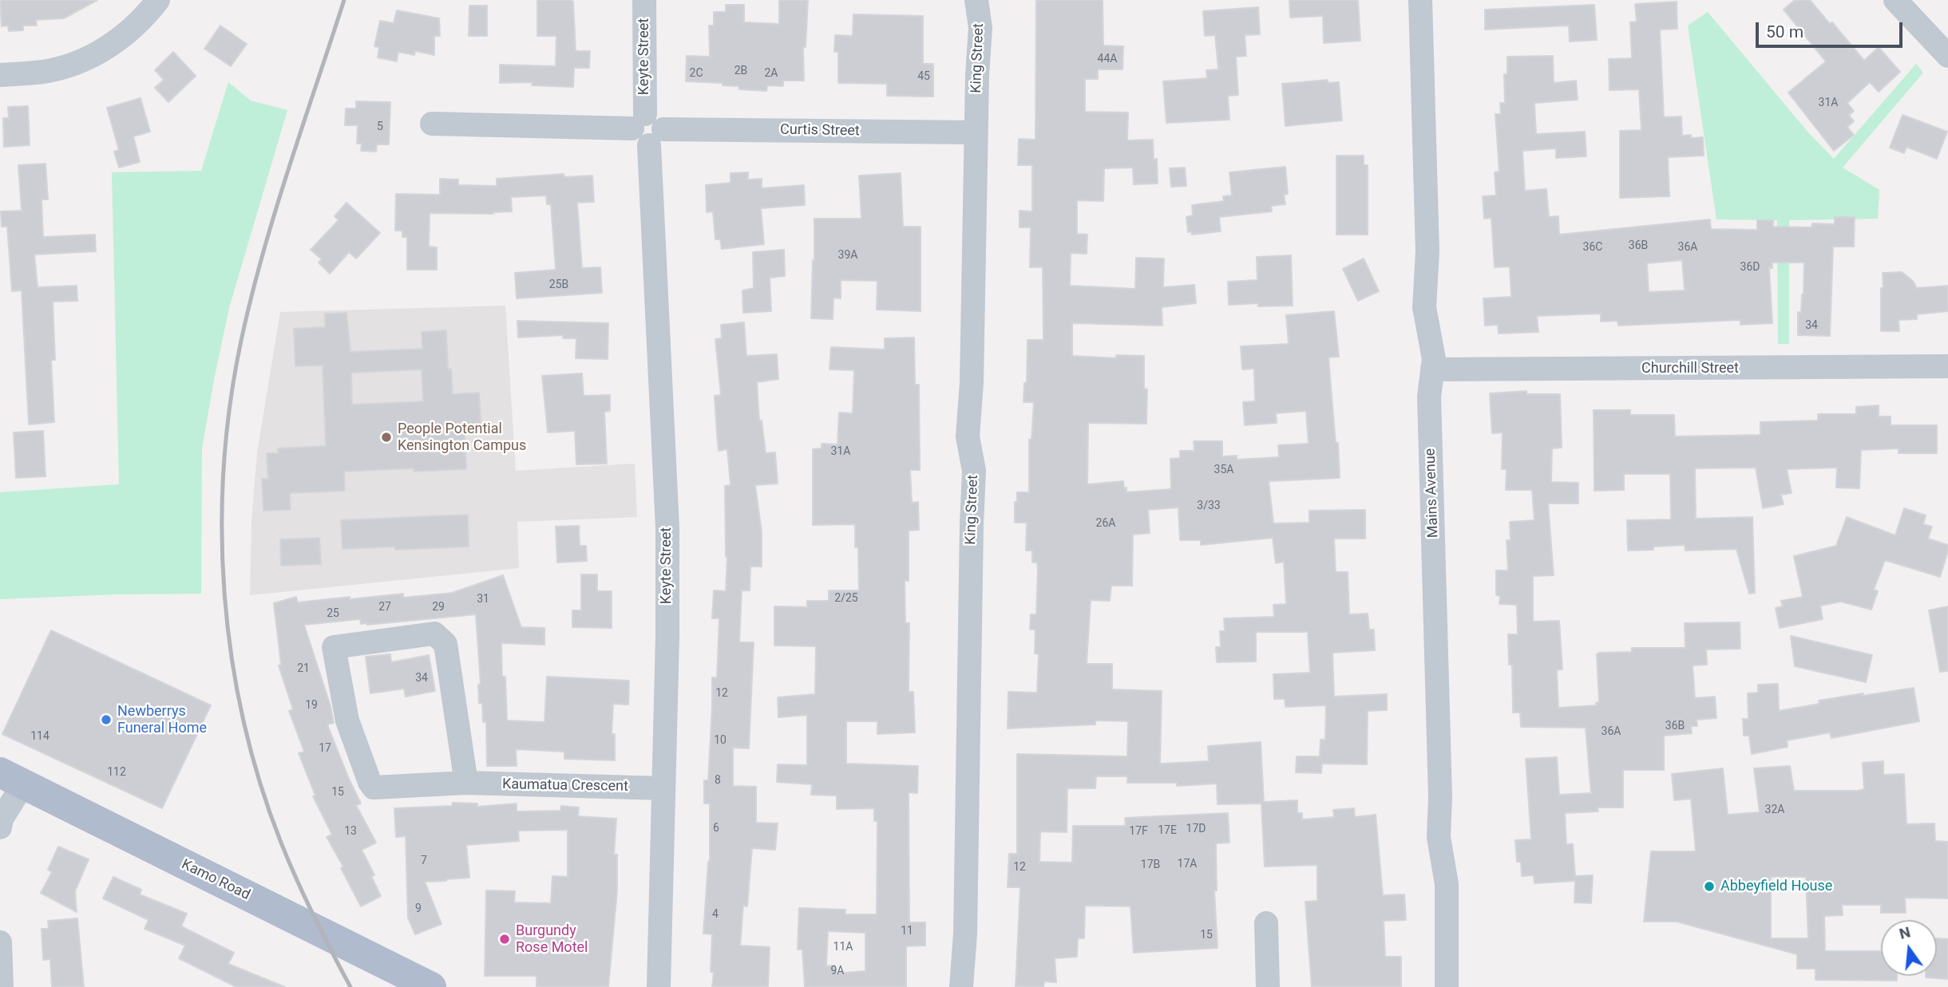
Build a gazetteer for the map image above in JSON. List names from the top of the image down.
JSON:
{
  "streets": {
    "main road": ["Kamo Road"],
    "street": [
      "Keyte Street",
      "King Street",
      "Curtis Street",
      "Churchill Street",
      "Mains Avenue",
      "Kaumatua Crescent"
    ]
  },
  "crossings": [
    ["Keyte Street", "Curtis Street"],
    ["Keyte Street", "Kaumatua Crescent"],
    ["King Street", "Curtis Street"],
    ["Churchill Street", "Mains Avenue"]
  ],
  "places": [
    "People Potential Kensington Campus",
    "Newberrys Funeral Home",
    "Abbeyfield House",
    "Burgundy Rose Motel"
  ],
  "house_numbers": [
    "44A",
    "2B",
    "2C",
    "2A",
    "45",
    "31A",
    "5",
    "36B",
    "36C",
    "36A",
    "39A",
    "36D",
    "25B",
    "34",
    "31A",
    "35A",
    "3/33",
    "26A",
    "2/25",
    "31",
    "27",
    "29",
    "25",
    "21",
    "34",
    "12",
    "19",
    "36B",
    "36A",
    "114",
    "10",
    "17",
    "112",
    "8",
    "15",
    "32A",
    "6",
    "17D",
    "17E",
    "13",
    "17F",
    "7",
    "17A",
    "17B",
    "12",
    "9",
    "4",
    "11",
    "15",
    "11A",
    "9A"
  ],
  "scale_bar": "50 m",
  "north": "top"
}
